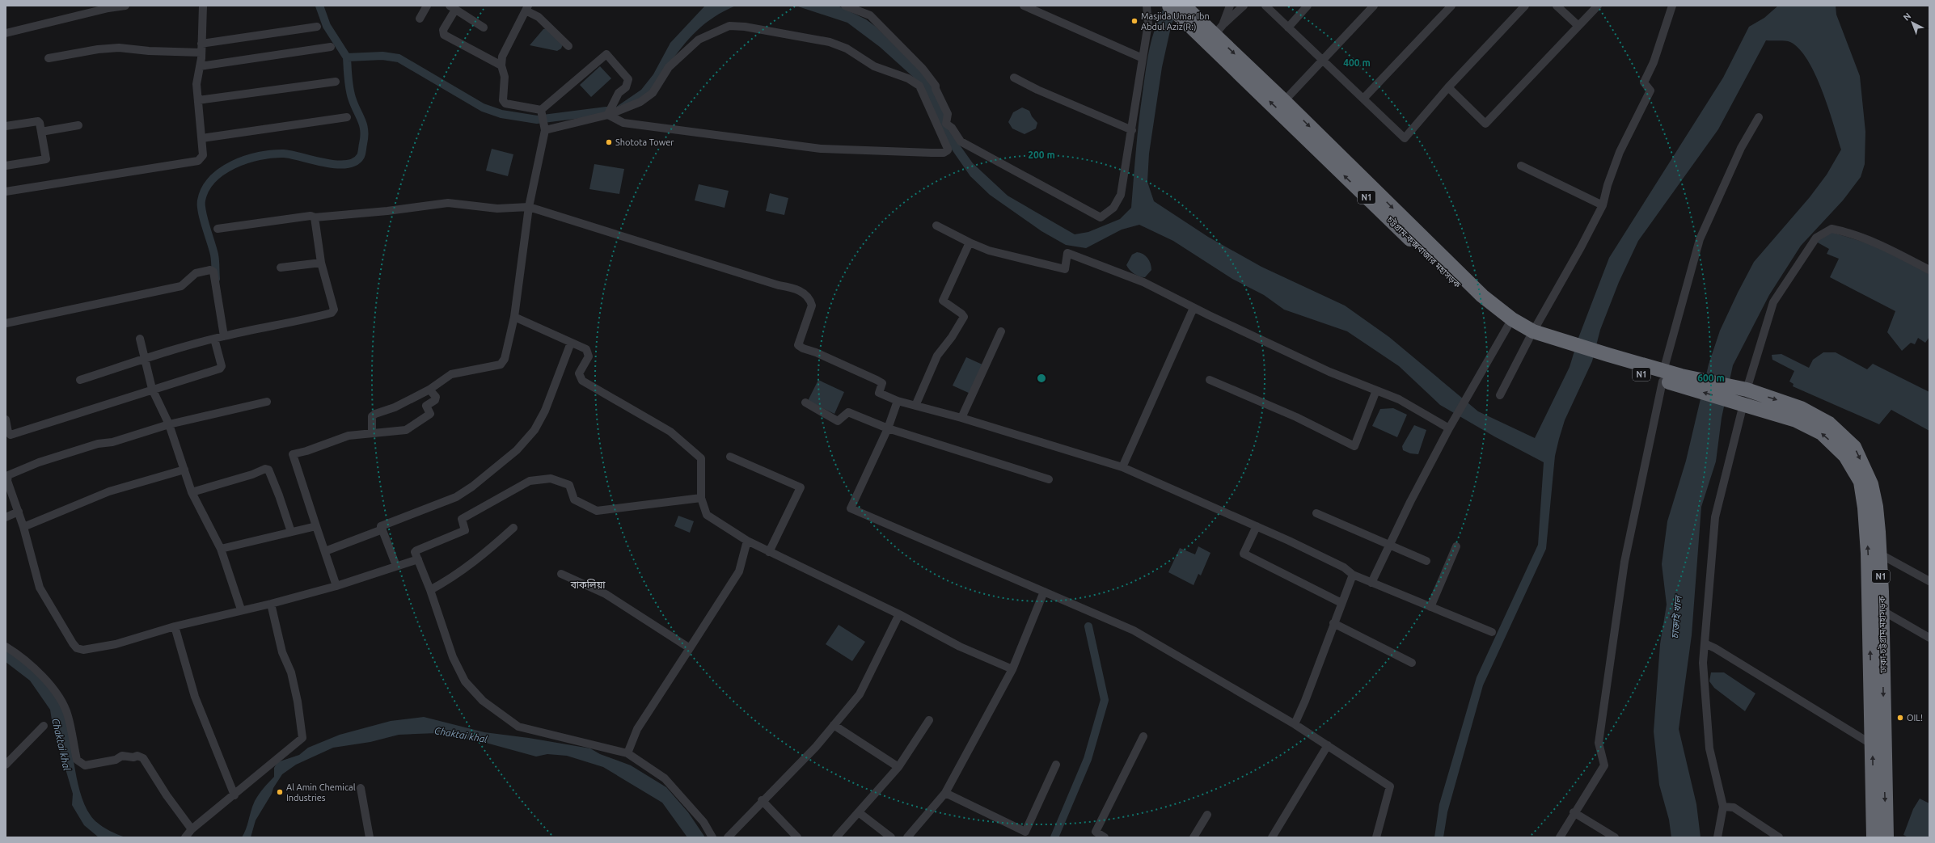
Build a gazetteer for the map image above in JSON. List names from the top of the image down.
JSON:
{
  "streets": {
    "highway": ["N1", "চট্টগ্রাম-কক্সবাজার মহাসড়ক", "ঢাকা-চট্টগ্রাম মহাসড়ক"]
  },
  "crossings": [
    ["চট্টগ্রাম-কক্সবাজার মহাসড়ক", "ঢাকা-চট্টগ্রাম মহাসড়ক"]
  ],
  "districts": ["বাকলিয়া"],
  "water": ["চাক্তাই খাল", "Chaktai khal"],
  "places": [
    "Masjida Umar Ibn Abdul Aziz(R:)",
    "Shotota Tower",
    "OIL!",
    "Al Amin Chemical Industries"
  ],
  "north": "top left",
  "rings": ["400 m", "200 m", "600 m"]
}
